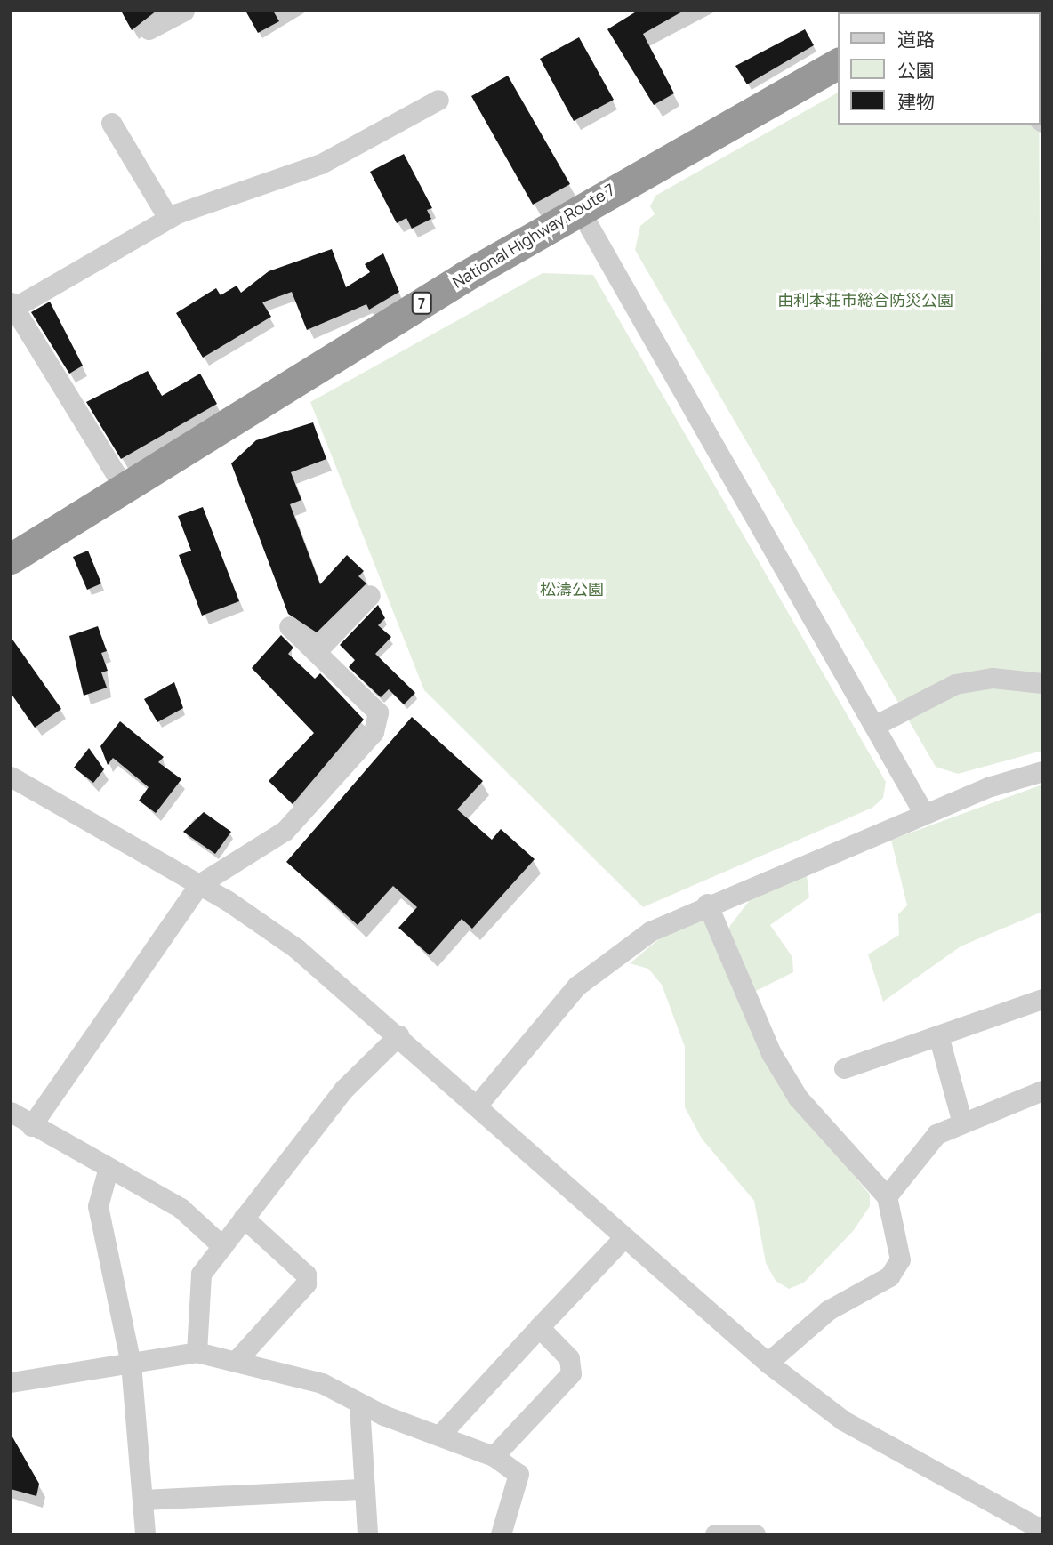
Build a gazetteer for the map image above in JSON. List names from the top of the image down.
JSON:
{
  "streets": {
    "highway": ["National Highway Route 7", "7"]
  },
  "parks": ["由利本荘市総合防災公園", "松濤公園"],
  "legend": ["道路", "公園", "建物"]
}
